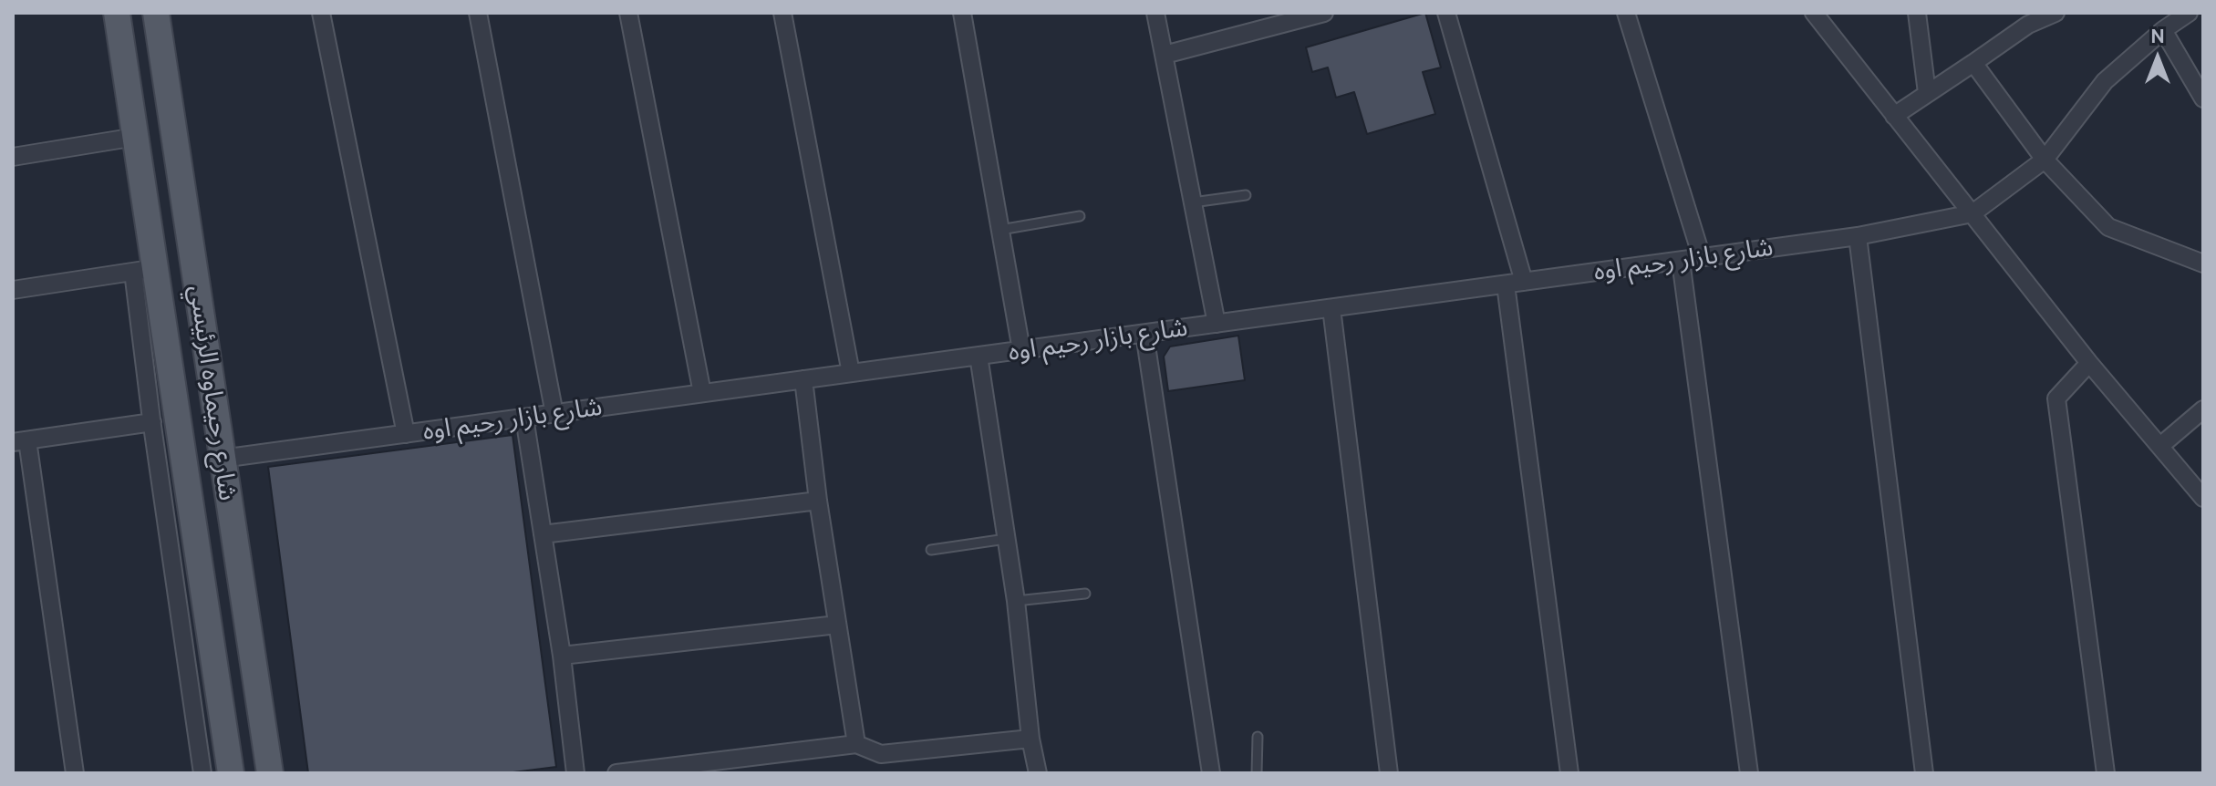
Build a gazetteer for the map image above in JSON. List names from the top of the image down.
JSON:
{
  "streets": {
    "main road": ["شارع رحيماوه الرئيسي"],
    "street": ["شارع بازار رحيم اوه"]
  },
  "crossings": [
    ["شارع بازار رحيم اوه", "شارع رحيماوه الرئيسي"]
  ],
  "north": "top"
}
